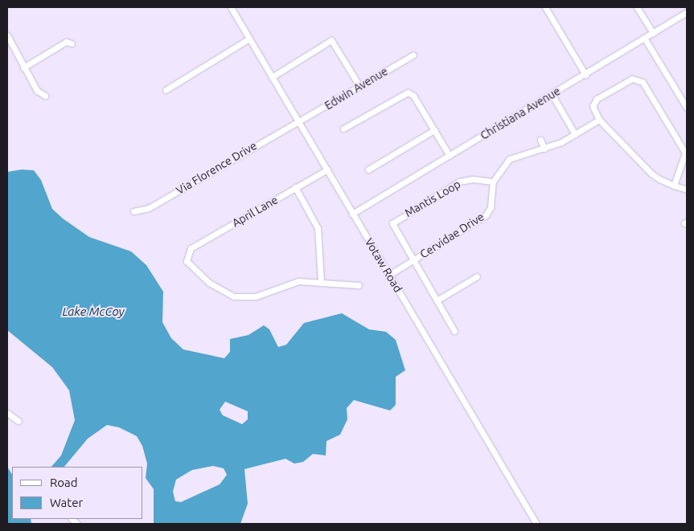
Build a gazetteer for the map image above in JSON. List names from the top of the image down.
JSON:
{
  "streets": {
    "street": [
      "Edwin Avenue",
      "Christiana Avenue",
      "Via Florence Drive",
      "Mantis Loop",
      "April Lane",
      "Cervidae Drive",
      "Votaw Road"
    ]
  },
  "crossings": [
    ["Edwin Avenue", "Via Florence Drive"],
    ["Edwin Avenue", "Votaw Road"],
    ["Christiana Avenue", "Votaw Road"],
    ["Via Florence Drive", "Votaw Road"],
    ["Mantis Loop", "Cervidae Drive"],
    ["April Lane", "Votaw Road"],
    ["Cervidae Drive", "Votaw Road"]
  ],
  "water": ["Lake McCoy"],
  "legend": ["Road", "Water"]
}
